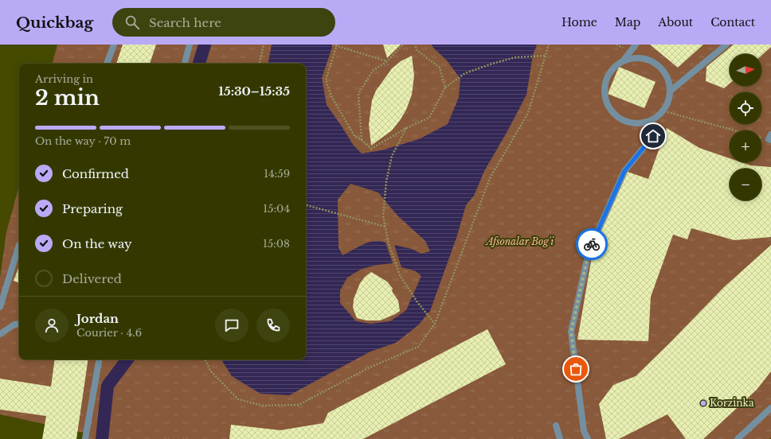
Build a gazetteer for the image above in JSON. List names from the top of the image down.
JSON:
{
  "parks": ["Afsonalar Bog'i"],
  "places": ["Korzinka"],
  "north": "right",
  "page": {
    "header": "Quickbag",
    "search": "Search here",
    "nav": [
      "Home",
      "Map",
      "About",
      "Contact"
    ],
    "map_buttons": ["+", "−"],
    "heading": ["2 min", "Arriving in", "15:30–15:35"],
    "panel": ["Jordan", "Courier · 4.6"],
    "bar": "On the way · 70 m",
    "list": [
      ["Confirmed", "14:59"],
      ["Preparing", "15:04"],
      ["On the way", "15:08"],
      "Delivered"
    ]
  }
}
